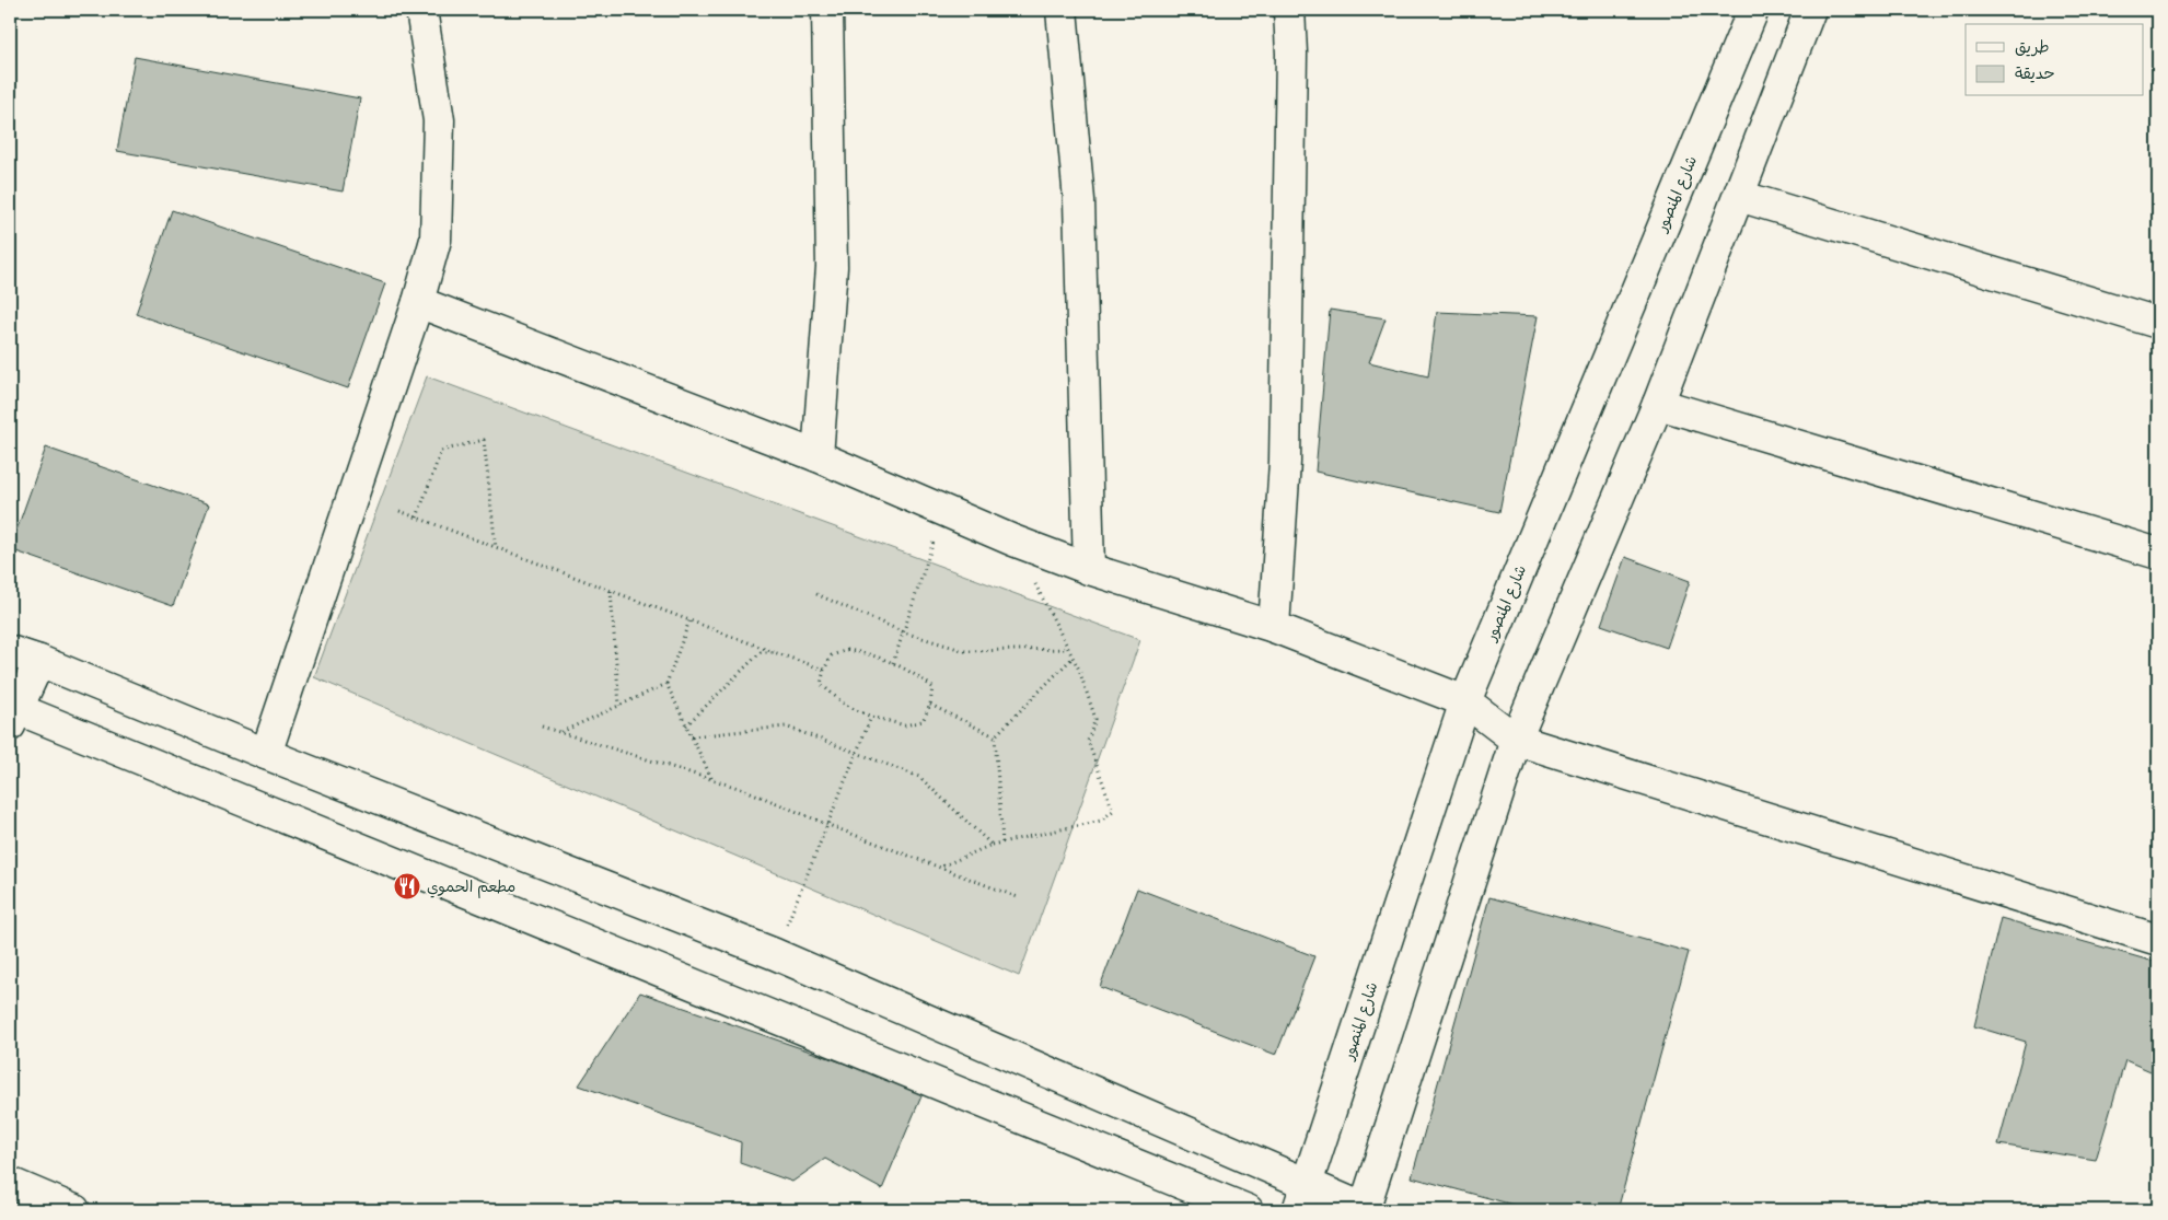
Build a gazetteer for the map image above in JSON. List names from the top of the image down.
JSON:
{
  "streets": {
    "main road": ["شارع المنصور"]
  },
  "places": {
    "restaurant": ["مطعم الحموي"]
  },
  "legend": ["طريق", "حديقة"]
}
